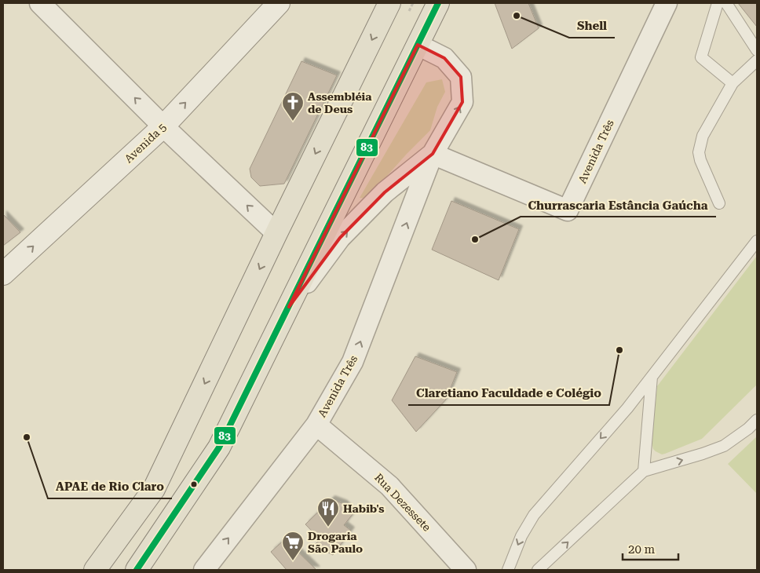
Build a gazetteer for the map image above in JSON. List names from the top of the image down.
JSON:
{
  "streets": {
    "main road": ["Avenida 5"],
    "street": ["Avenida Três", "Rua Dezessete"]
  },
  "crossings": [
    ["Avenida Três", "Rua Dezessete"]
  ],
  "places": {
    "other": [
      "Shell",
      "Churrascaria Estância Gaúcha",
      "Claretiano Faculdade e Colégio",
      "APAE de Rio Claro"
    ],
    "church": ["Assembléia de Deus"],
    "restaurant": ["Habib's"],
    "supermarket": ["Drogaria São Paulo"]
  },
  "lines": ["transit line 83"],
  "scale_bar": "20 m"
}
